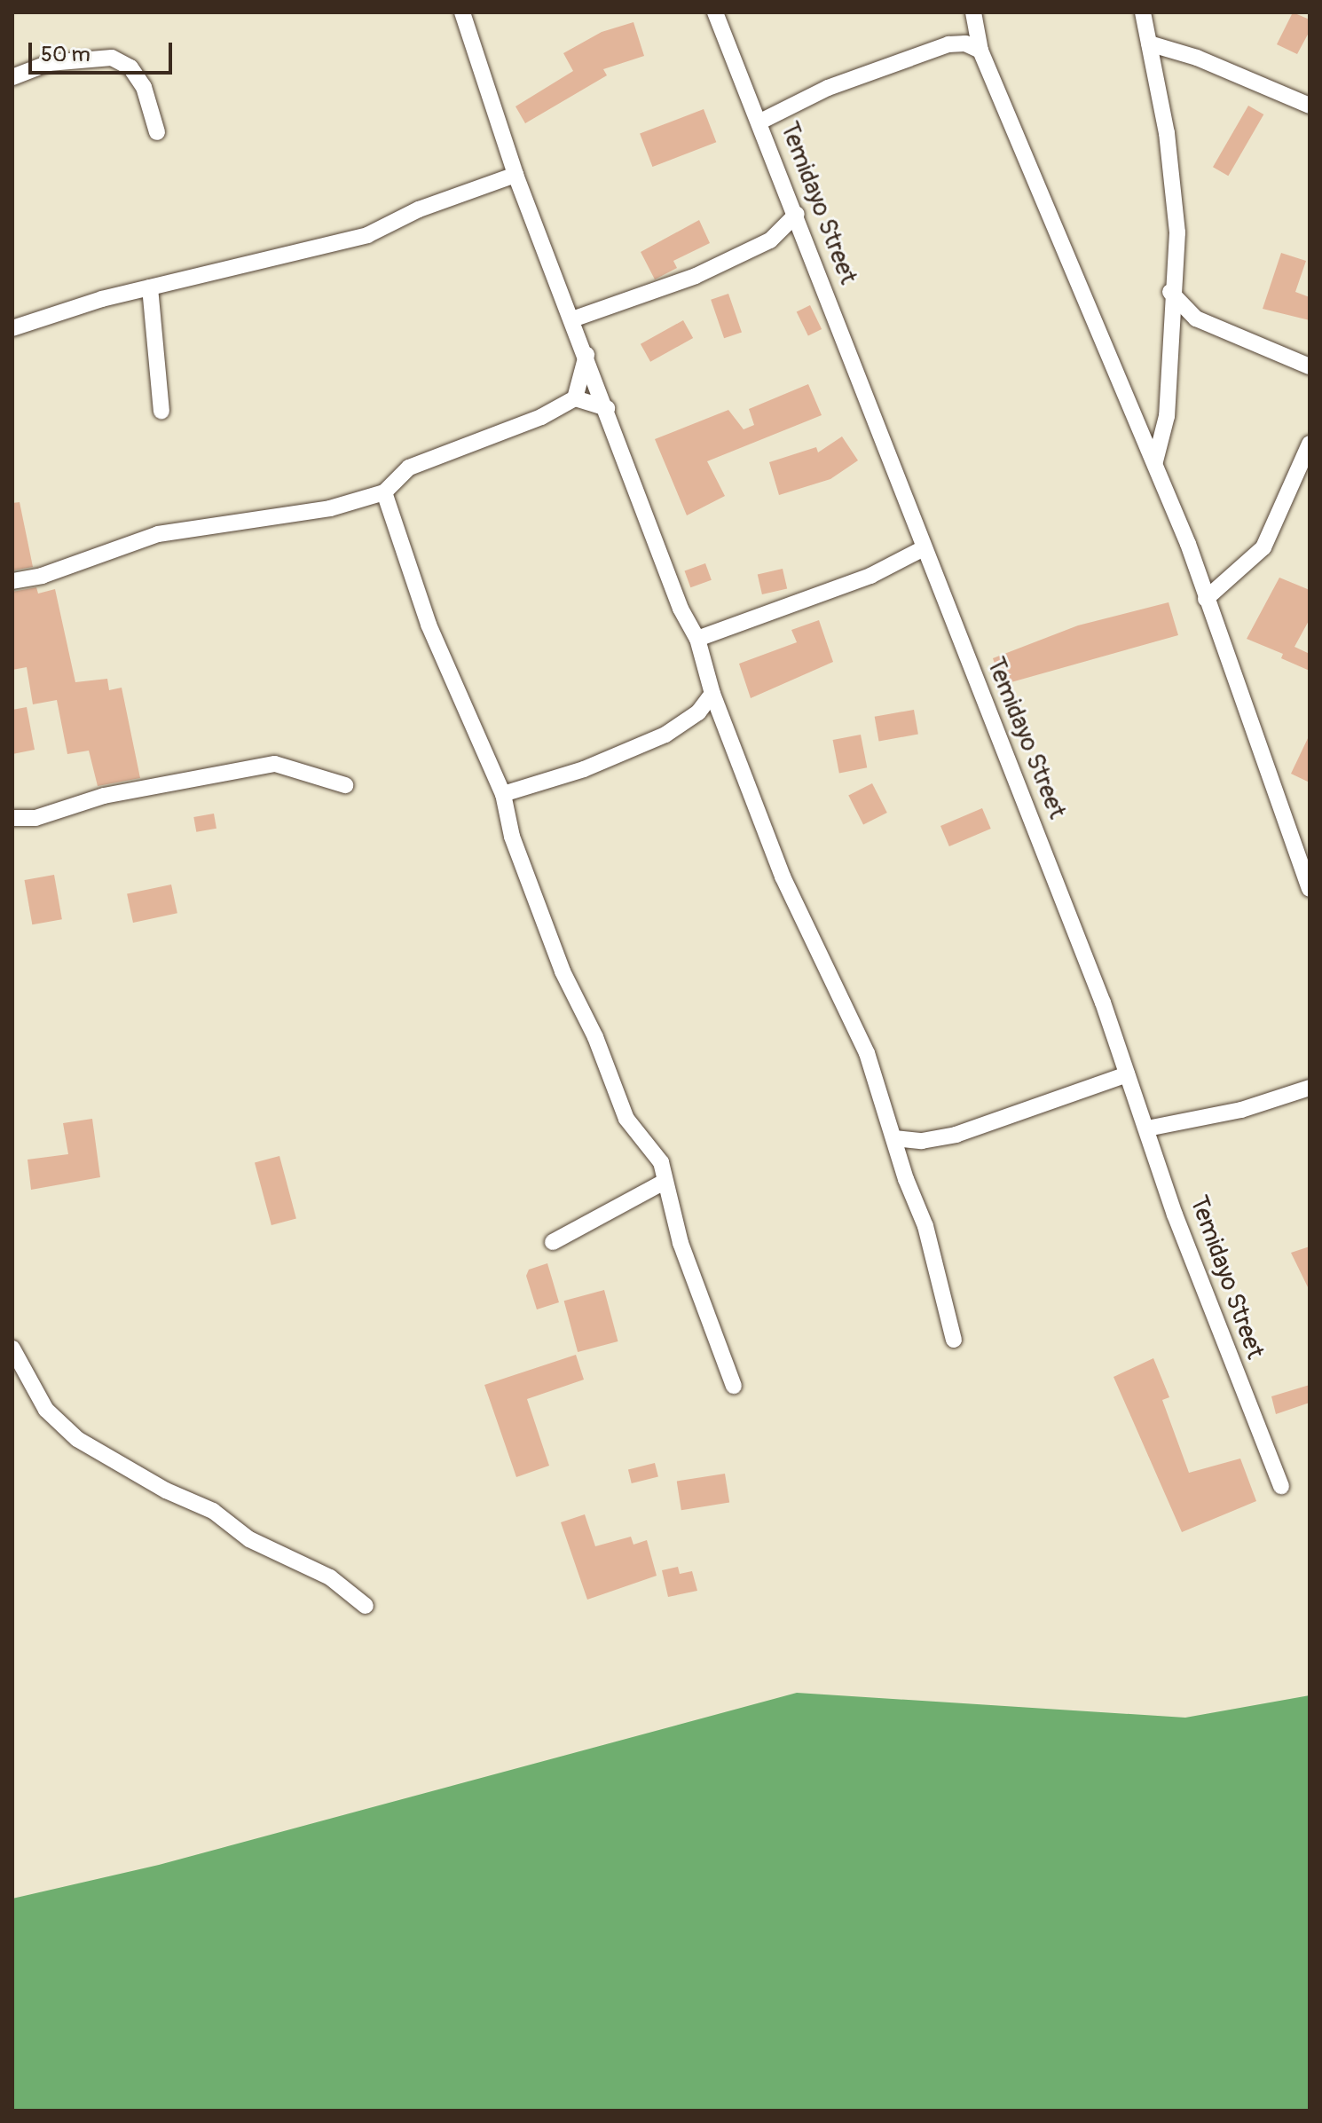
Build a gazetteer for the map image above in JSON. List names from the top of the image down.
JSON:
{
  "streets": {
    "street": ["Temidayo Street"]
  },
  "scale_bar": "50 m"
}
